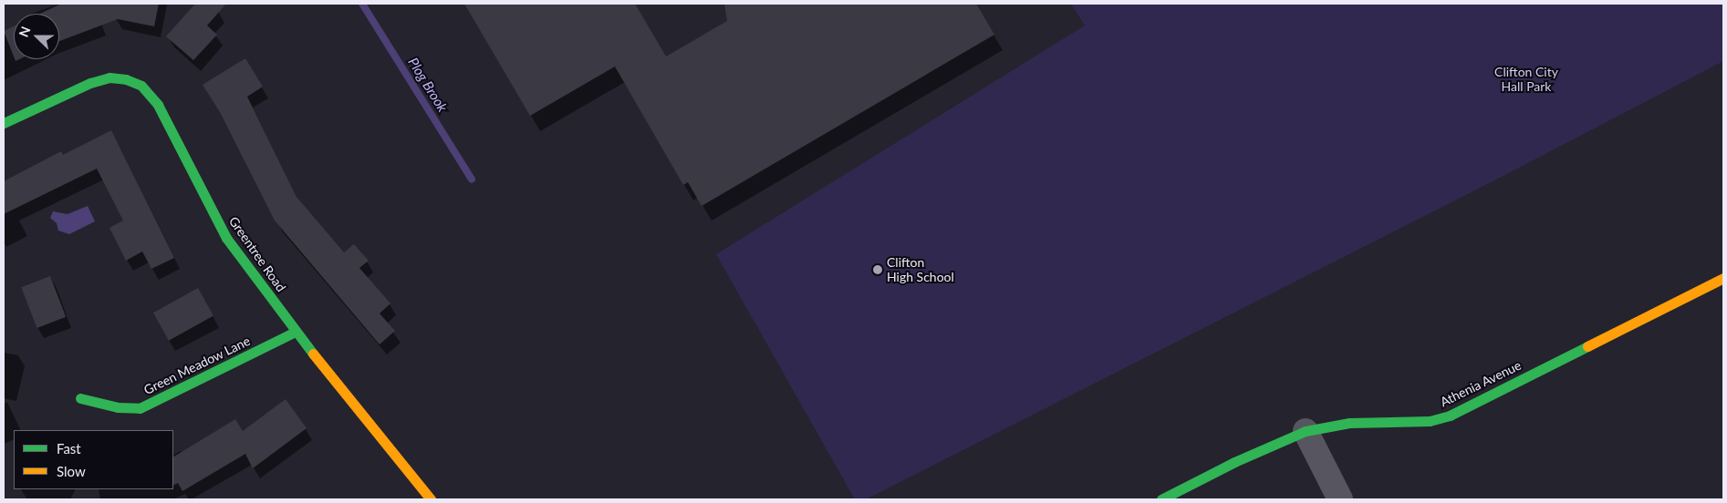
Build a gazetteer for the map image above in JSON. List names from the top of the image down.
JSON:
{
  "streets": {
    "street": ["Greentree Road", "Green Meadow Lane", "Athenia Avenue"]
  },
  "crossings": [
    ["Greentree Road", "Green Meadow Lane"]
  ],
  "water": ["Plog Brook"],
  "parks": ["Clifton City Hall Park"],
  "places": ["Clifton High School"],
  "legend": ["Fast", "Slow"],
  "north": "left"
}
